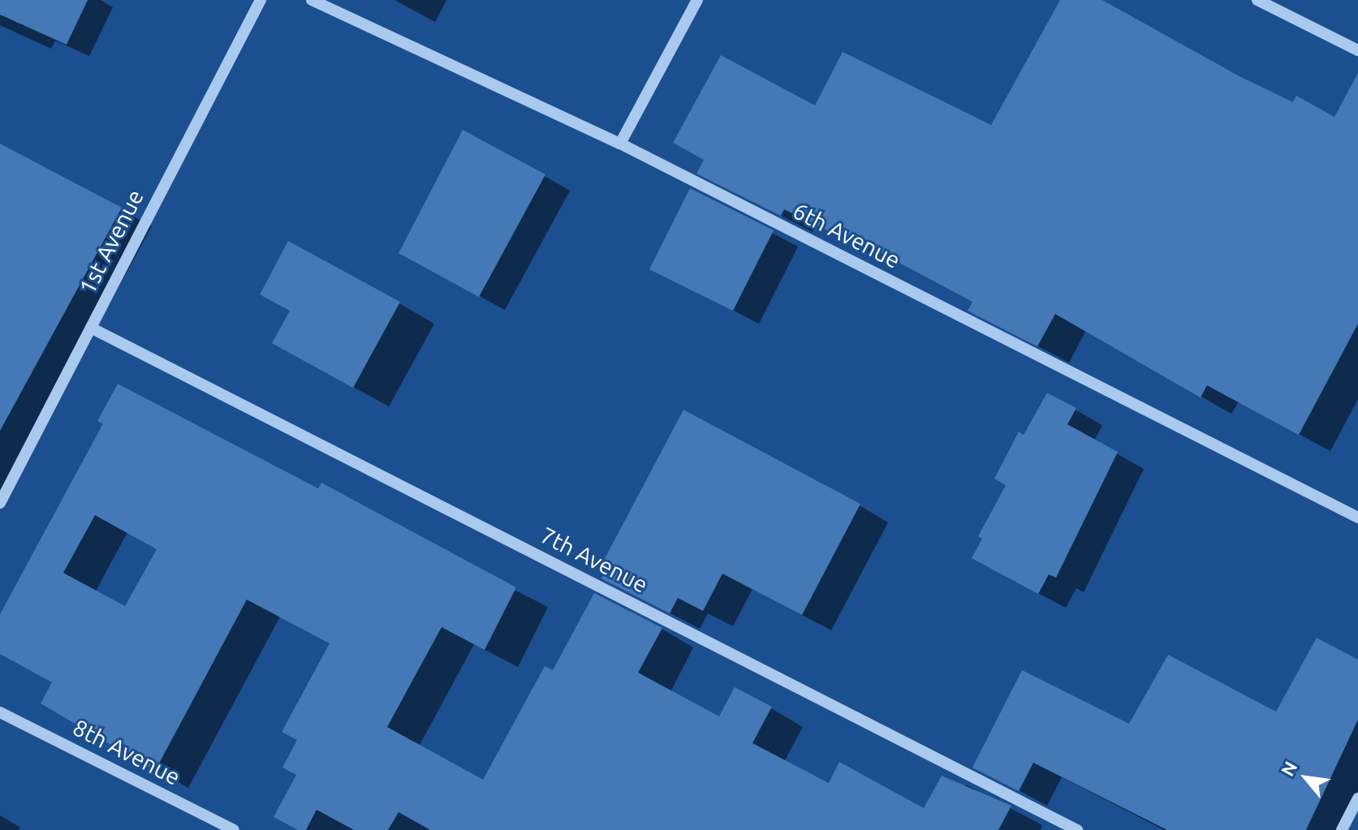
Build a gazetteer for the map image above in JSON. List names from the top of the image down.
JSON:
{
  "streets": {
    "street": [
      "6th Avenue",
      "1st Avenue",
      "7th Avenue",
      "8th Avenue"
    ]
  },
  "crossings": [
    ["1st Avenue", "7th Avenue"]
  ],
  "north": "top left"
}
